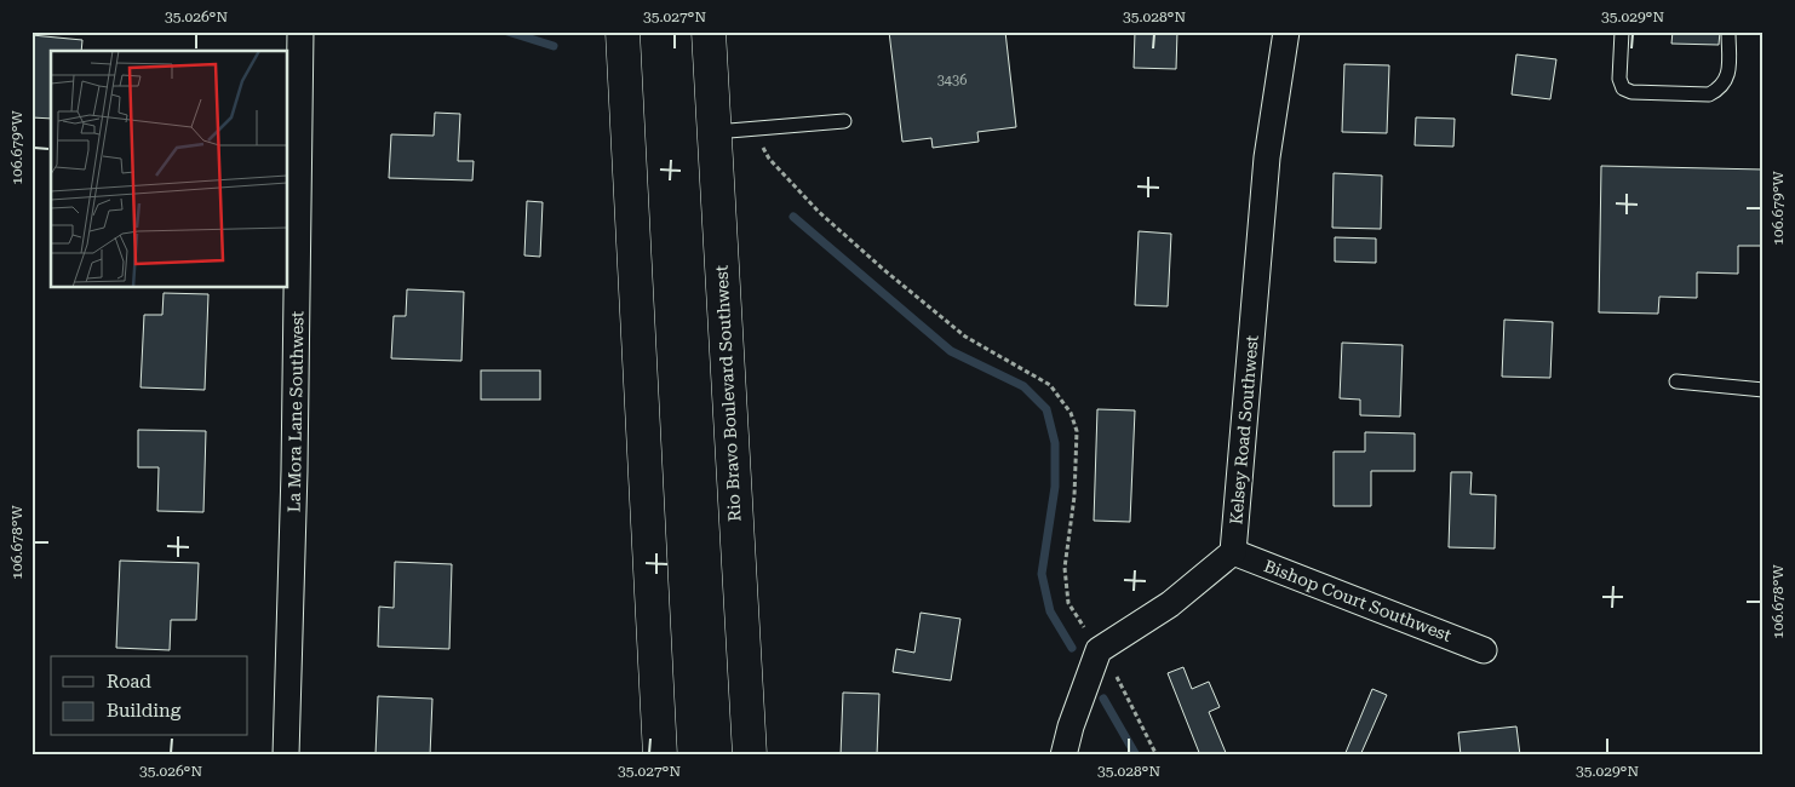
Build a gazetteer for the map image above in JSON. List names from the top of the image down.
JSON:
{
  "streets": {
    "main road": ["Rio Bravo Boulevard Southwest"],
    "street": ["La Mora Lane Southwest", "Kelsey Road Southwest", "Bishop Court Southwest"]
  },
  "crossings": [
    ["Kelsey Road Southwest", "Bishop Court Southwest"]
  ],
  "house_numbers": ["3436"],
  "legend": ["Road", "Building"],
  "coordinates": [
    "35.026°N",
    "35.027°N",
    "35.028°N",
    "35.029°N",
    "106.679°W",
    "106.678°W"
  ]
}
